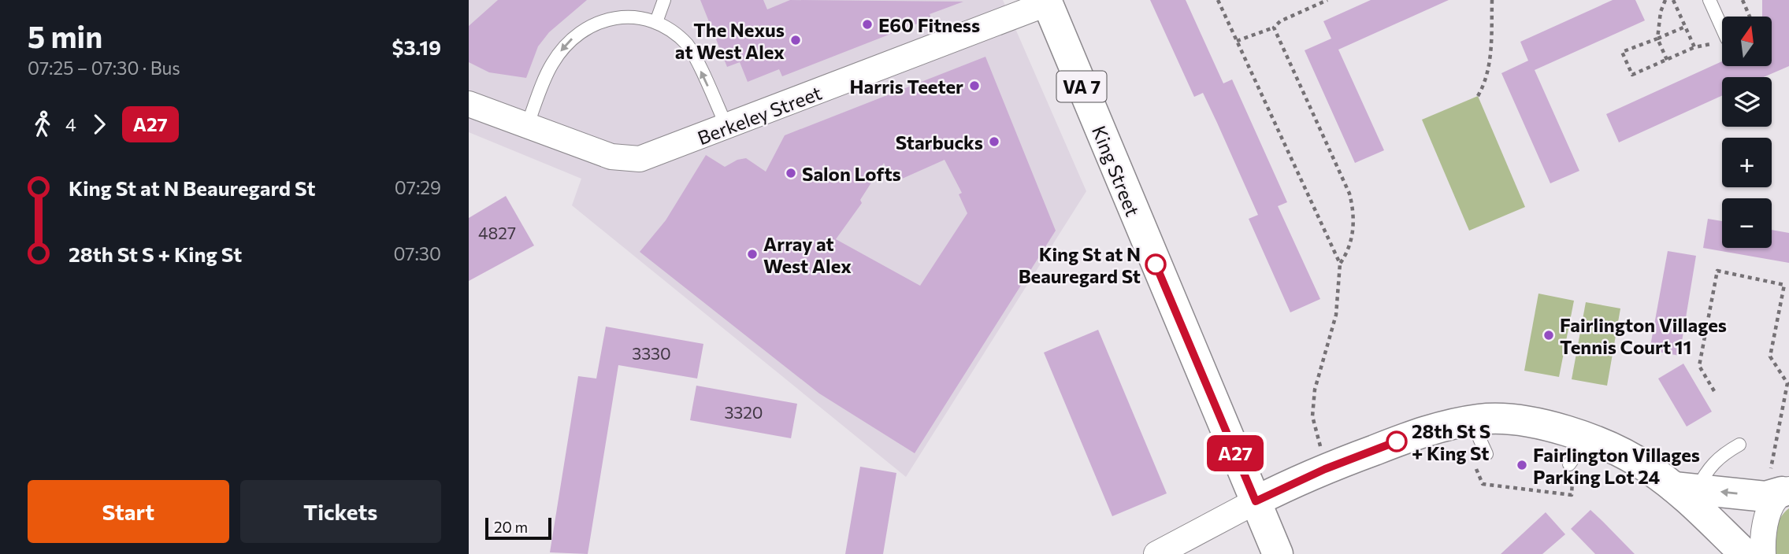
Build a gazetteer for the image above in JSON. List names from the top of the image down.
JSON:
{
  "streets": {
    "street": ["VA 7", "Berkeley Street", "King Street"]
  },
  "crossings": [
    ["Berkeley Street", "King Street"]
  ],
  "places": [
    "E60 Fitness",
    "The Nexus at West Alex",
    "Harris Teeter",
    "Starbucks",
    "Salon Lofts",
    "Array at West Alex",
    "King St at N Beauregard St",
    "Fairlington Villages Tennis Court 11",
    "28th St S + King St",
    "Fairlington Villages Parking Lot 24"
  ],
  "lines": ["bus line A27"],
  "house_numbers": ["4827", "3330", "3320"],
  "scale_bar": "20 m",
  "north": "top",
  "page": {
    "heading": ["5 min", "07:25 – 07:30 · Bus", "$3.19"],
    "on_map": "A27",
    "map_buttons": ["+", "−"],
    "legs": ["4", "A27"],
    "list": [
      {
        "name": "King St at N Beauregard St",
        "value": "07:29"
      },
      {
        "name": "28th St S + King St",
        "value": "07:30"
      }
    ],
    "buttons": ["Start", "Tickets"],
    "scale": "20 m"
  }
}
